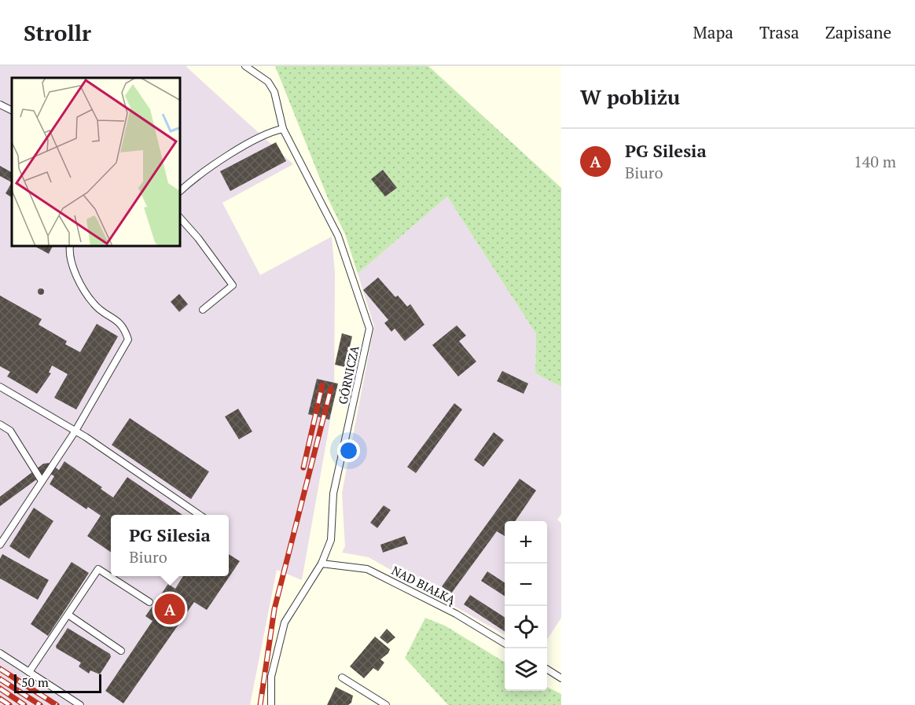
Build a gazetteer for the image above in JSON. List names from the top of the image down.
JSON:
{
  "streets": {
    "lane": ["GÓRNICZA", "NAD BIAŁKĄ"]
  },
  "crossings": [
    ["GÓRNICZA", "NAD BIAŁKĄ"]
  ],
  "scale_bar": "50 m",
  "page": {
    "header": "Strollr",
    "nav": ["Mapa", "Trasa", "Zapisane"],
    "heading": "W pobliżu",
    "list": [
      {
        "mark": "A",
        "name": "PG Silesia",
        "note": "Biuro",
        "value": "140 m"
      }
    ],
    "popup": ["PG Silesia", "Biuro"],
    "map_buttons": ["+", "−"],
    "pins": "A",
    "scale": "50 m"
  }
}
